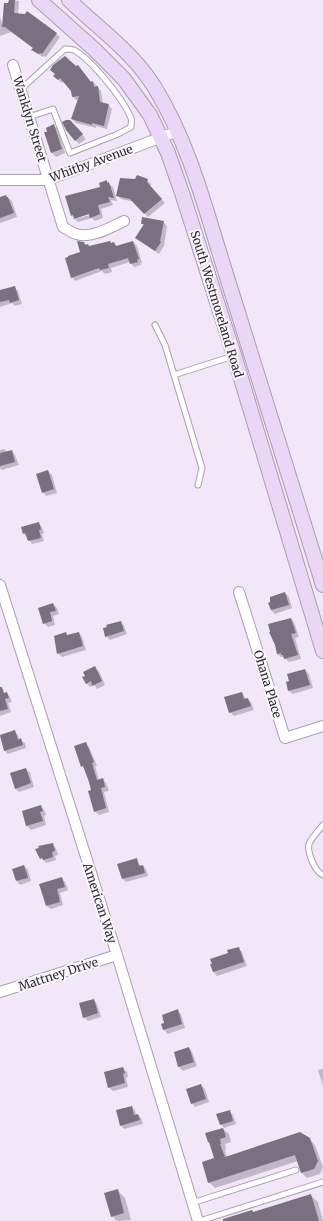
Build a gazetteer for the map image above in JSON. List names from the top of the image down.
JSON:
{
  "streets": {
    "main road": ["South Westmoreland Road"],
    "street": [
      "Wanklyn Street",
      "Whitby Avenue",
      "Ohana Place",
      "American Way",
      "Mattney Drive"
    ]
  },
  "crossings": [
    ["Wanklyn Street", "Whitby Avenue"],
    ["Whitby Avenue", "South Westmoreland Road"],
    ["American Way", "Mattney Drive"]
  ]
}
